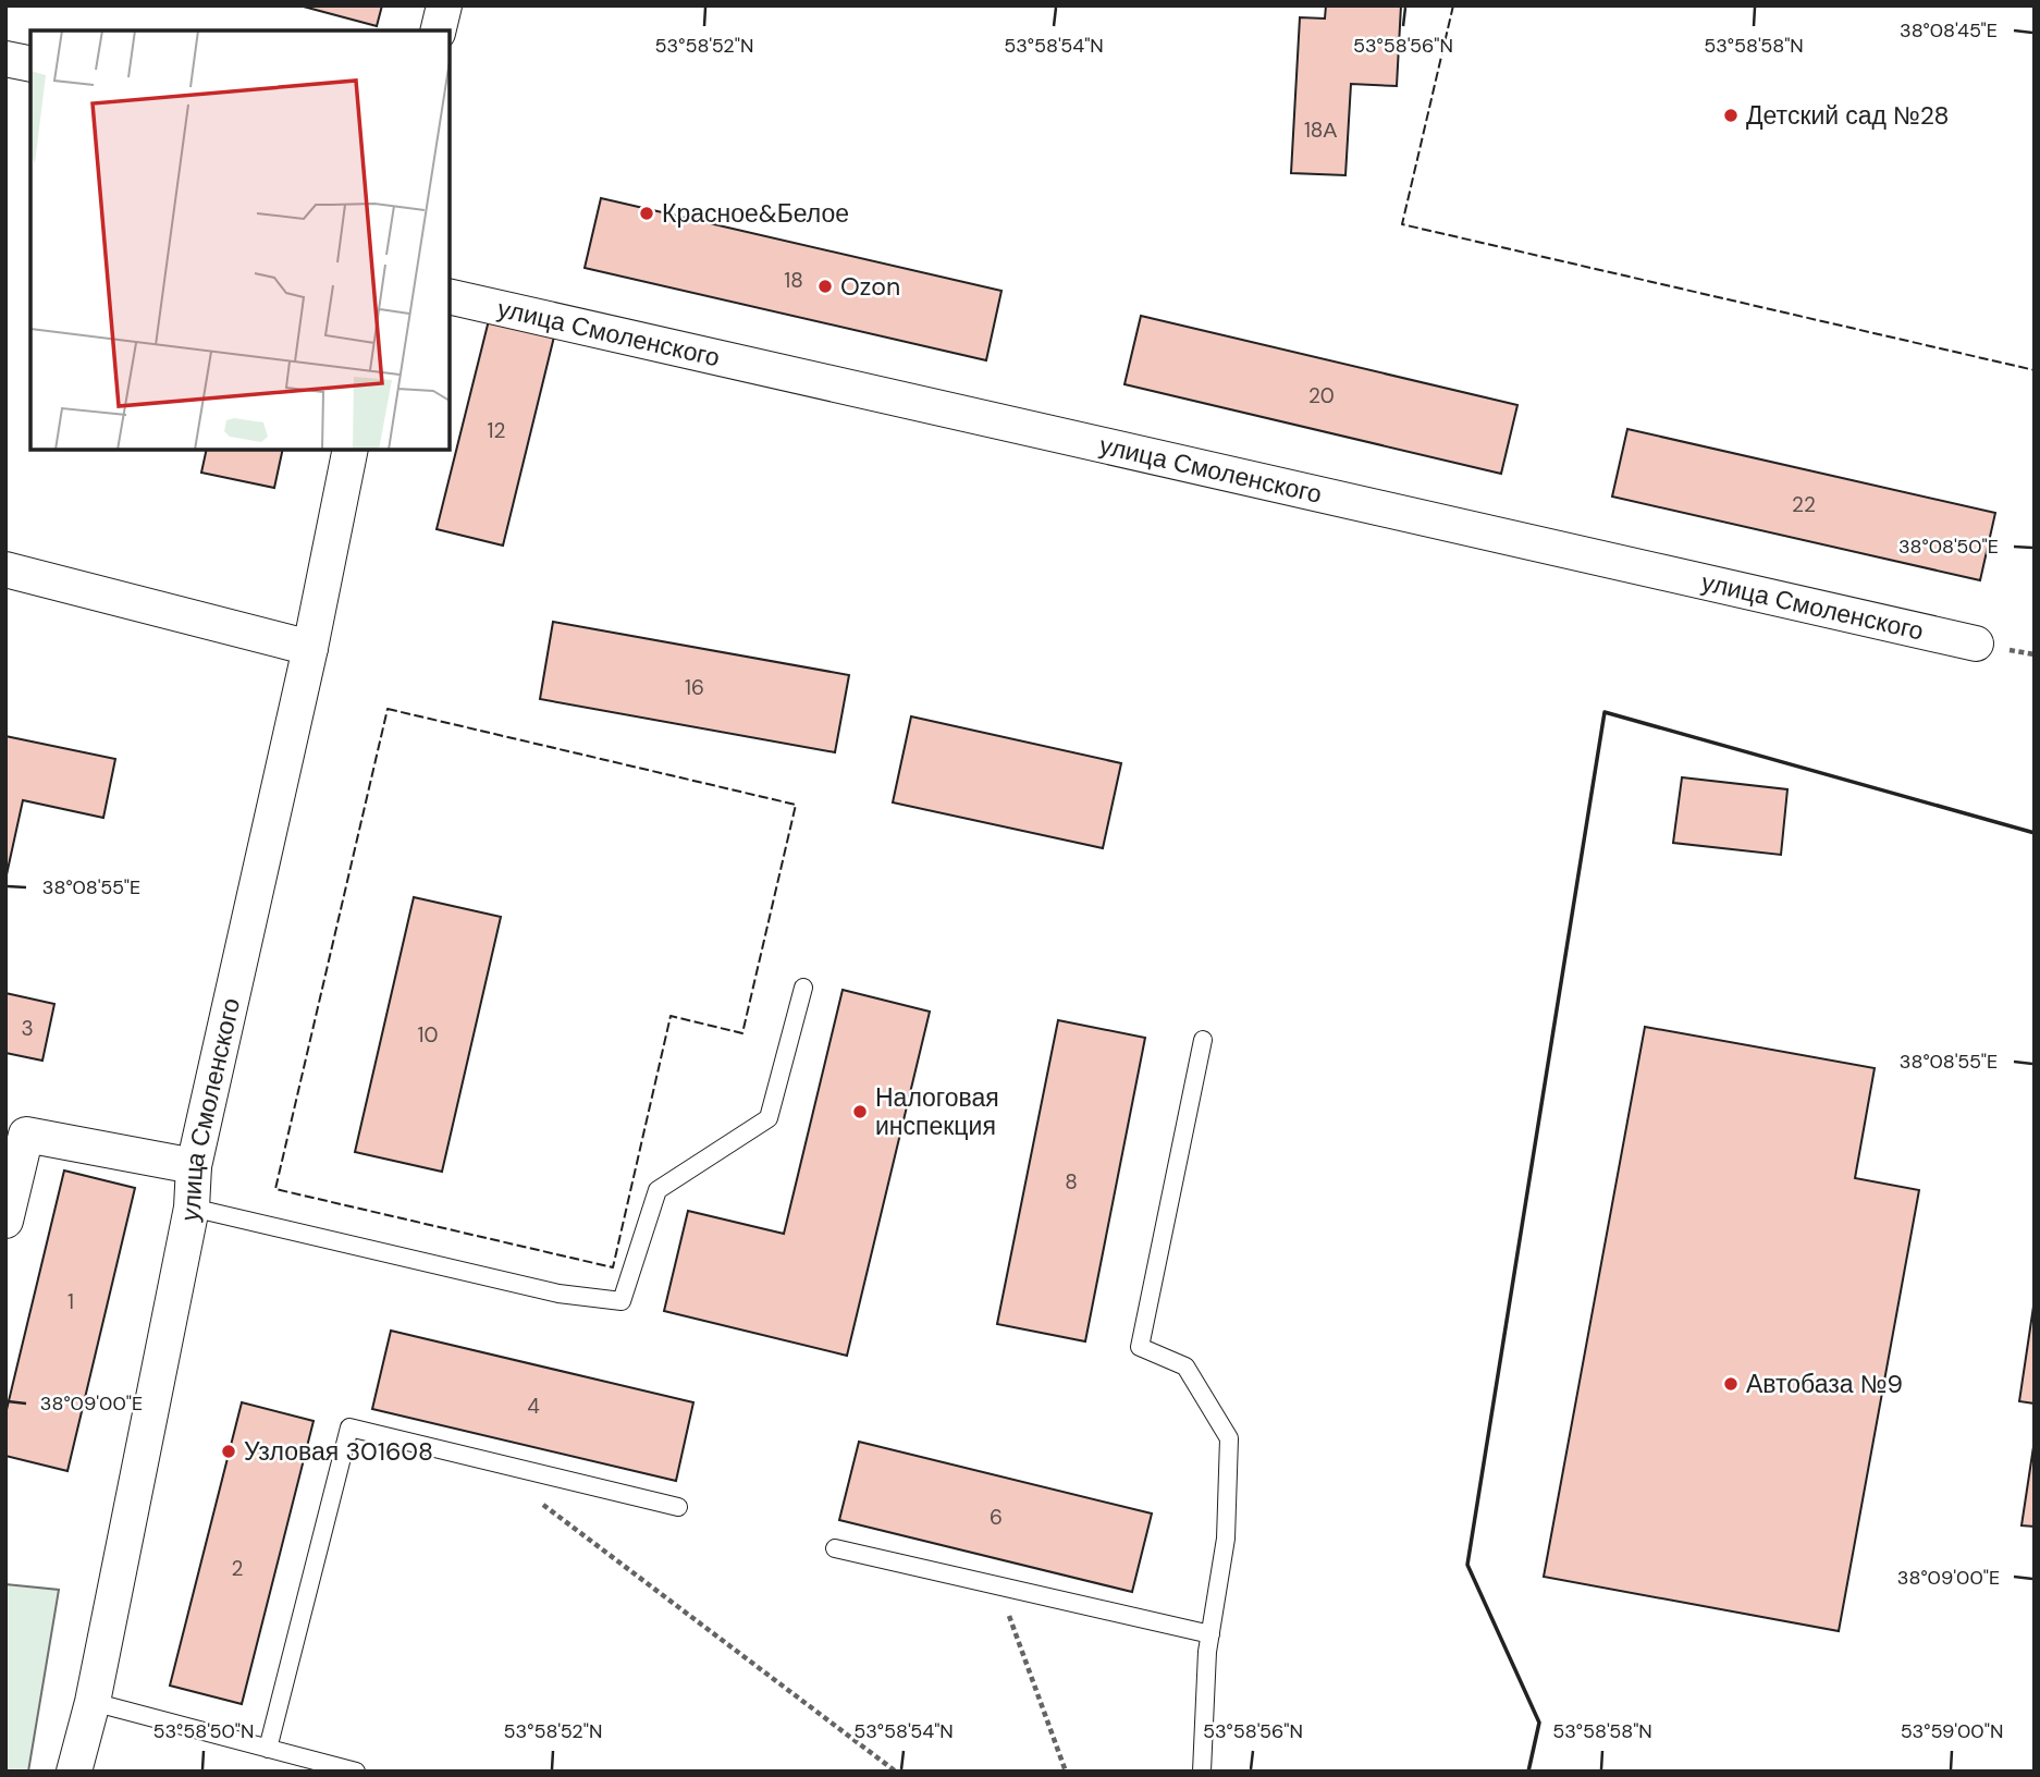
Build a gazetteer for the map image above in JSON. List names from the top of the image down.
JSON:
{
  "streets": {
    "street": ["улица Смоленского"]
  },
  "places": [
    "Детский сад №28",
    "Красное&Белое",
    "Ozon",
    "Налоговая инспекция",
    "Автобаза №9",
    "Узловая 301608"
  ],
  "house_numbers": [
    "18А",
    "18",
    "20",
    "12",
    "22",
    "16",
    "3",
    "10",
    "8",
    "1",
    "4",
    "6",
    "2"
  ],
  "coordinates": [
    "38°08'45\"E",
    "53°58'52\"N",
    "53°58'54\"N",
    "53°58'56\"N",
    "53°58'58\"N",
    "38°08'50\"E",
    "38°08'55\"E",
    "38°09'00\"E",
    "53°58'50\"N",
    "53°59'00\"N"
  ]
}
